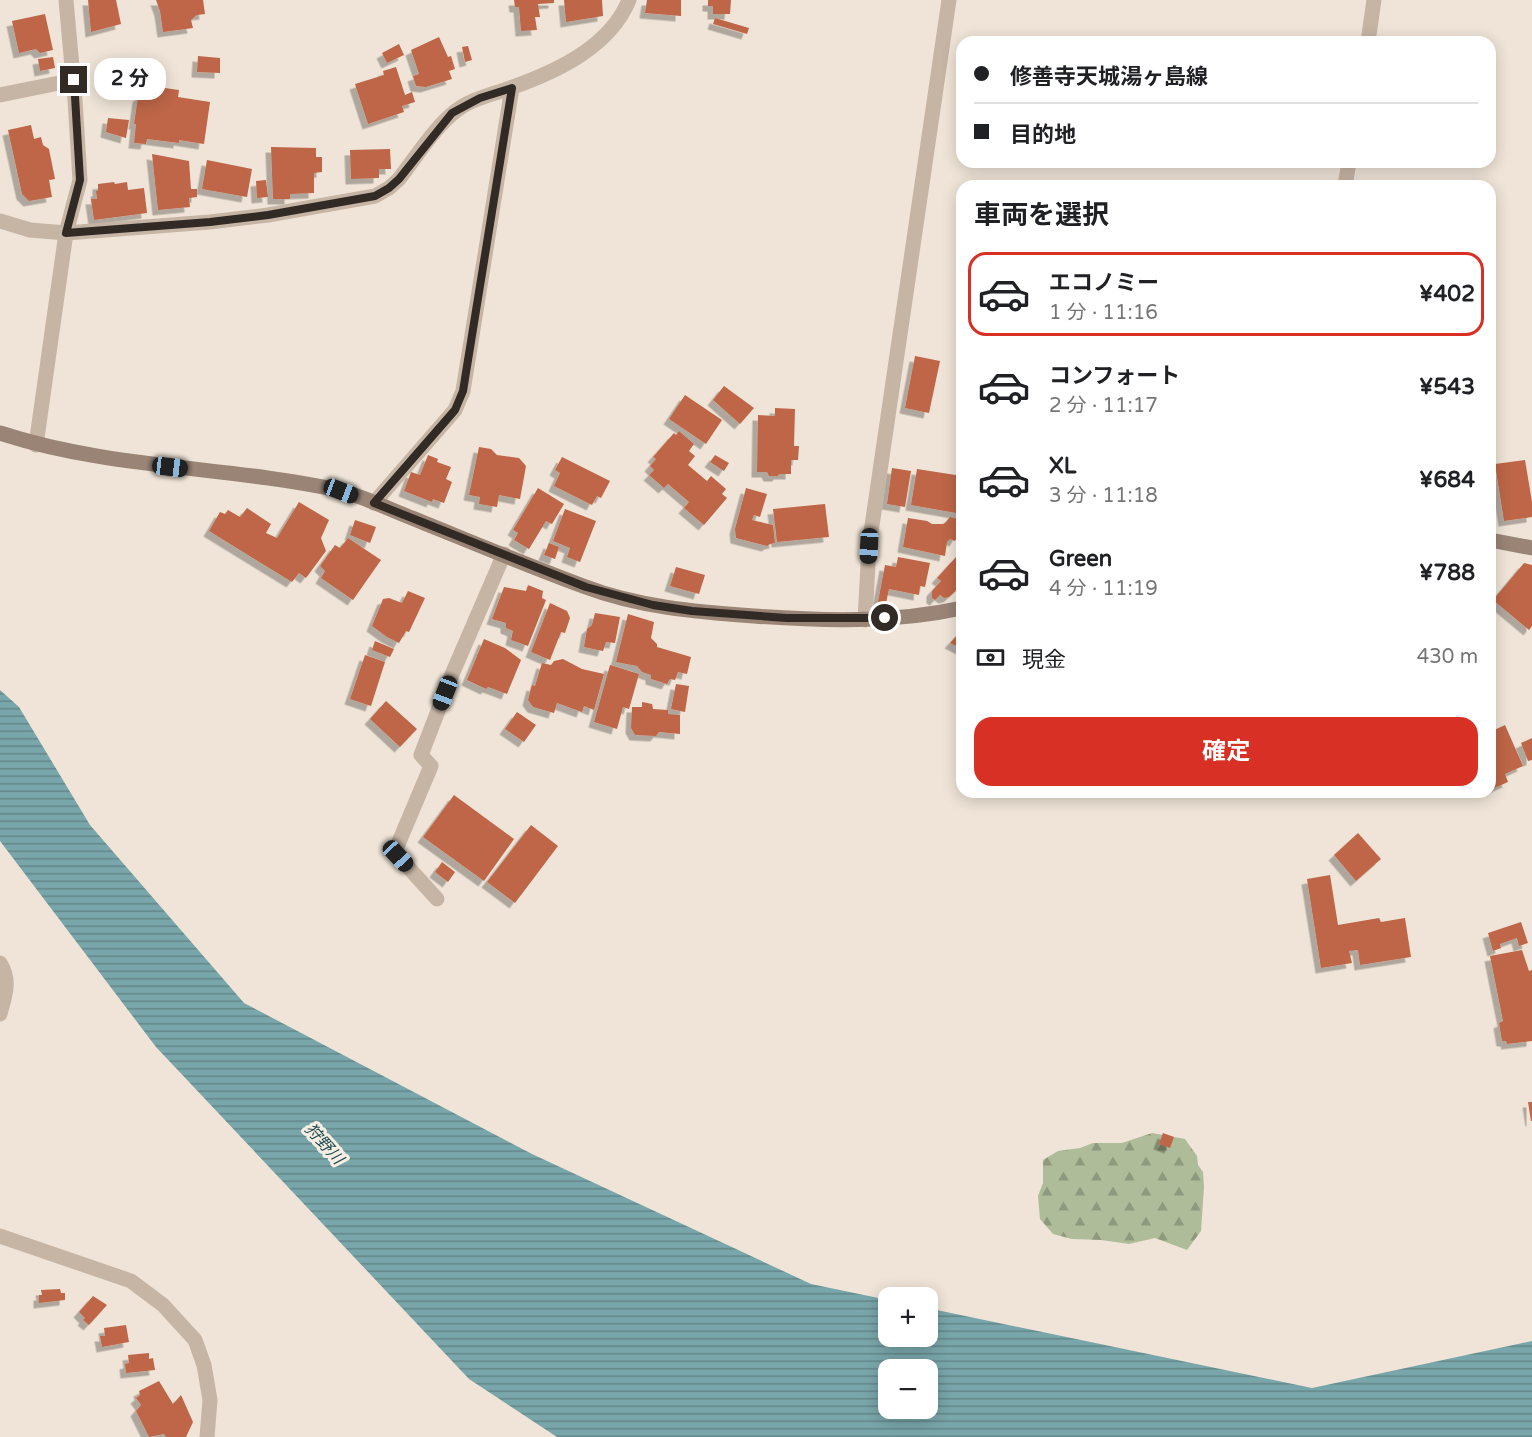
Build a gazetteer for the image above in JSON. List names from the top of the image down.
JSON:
{
  "water": ["狩野川"],
  "page": {
    "banner": ["修善寺天城湯ヶ島線", "目的地"],
    "bubble": "2 分",
    "heading": "車両を選択",
    "list": [
      {
        "name": "エコノミー",
        "note": "1 分 · 11:16",
        "value": "¥402"
      },
      {
        "name": "コンフォート",
        "note": "2 分 · 11:17",
        "value": "¥543"
      },
      {
        "name": "XL",
        "note": "3 分 · 11:18",
        "value": "¥684"
      },
      {
        "name": "Green",
        "note": "4 分 · 11:19",
        "value": "¥788"
      }
    ],
    "pay": ["現金", "430 m"],
    "buttons": "確定",
    "map_buttons": ["+", "−"]
  }
}
